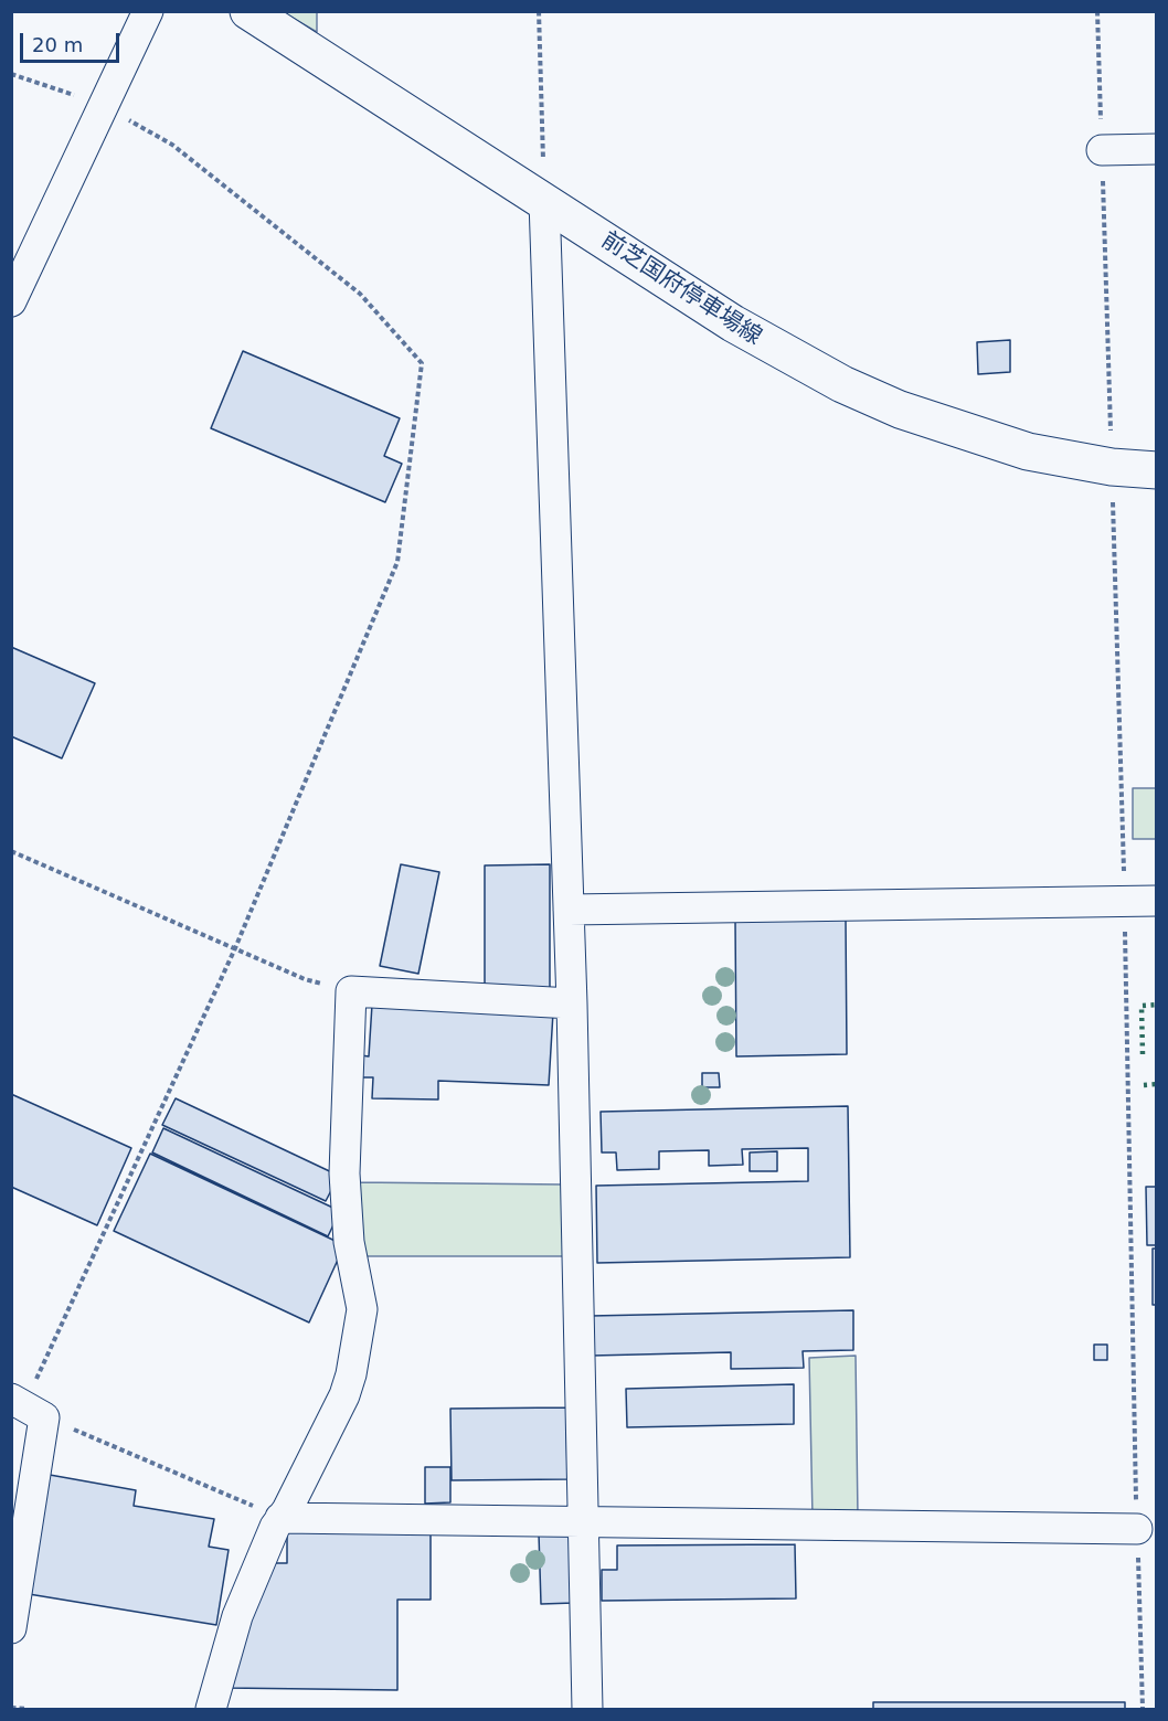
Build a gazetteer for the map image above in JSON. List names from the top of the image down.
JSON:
{
  "streets": {
    "main road": ["前芝国府停車場線"]
  },
  "scale_bar": "20 m"
}
